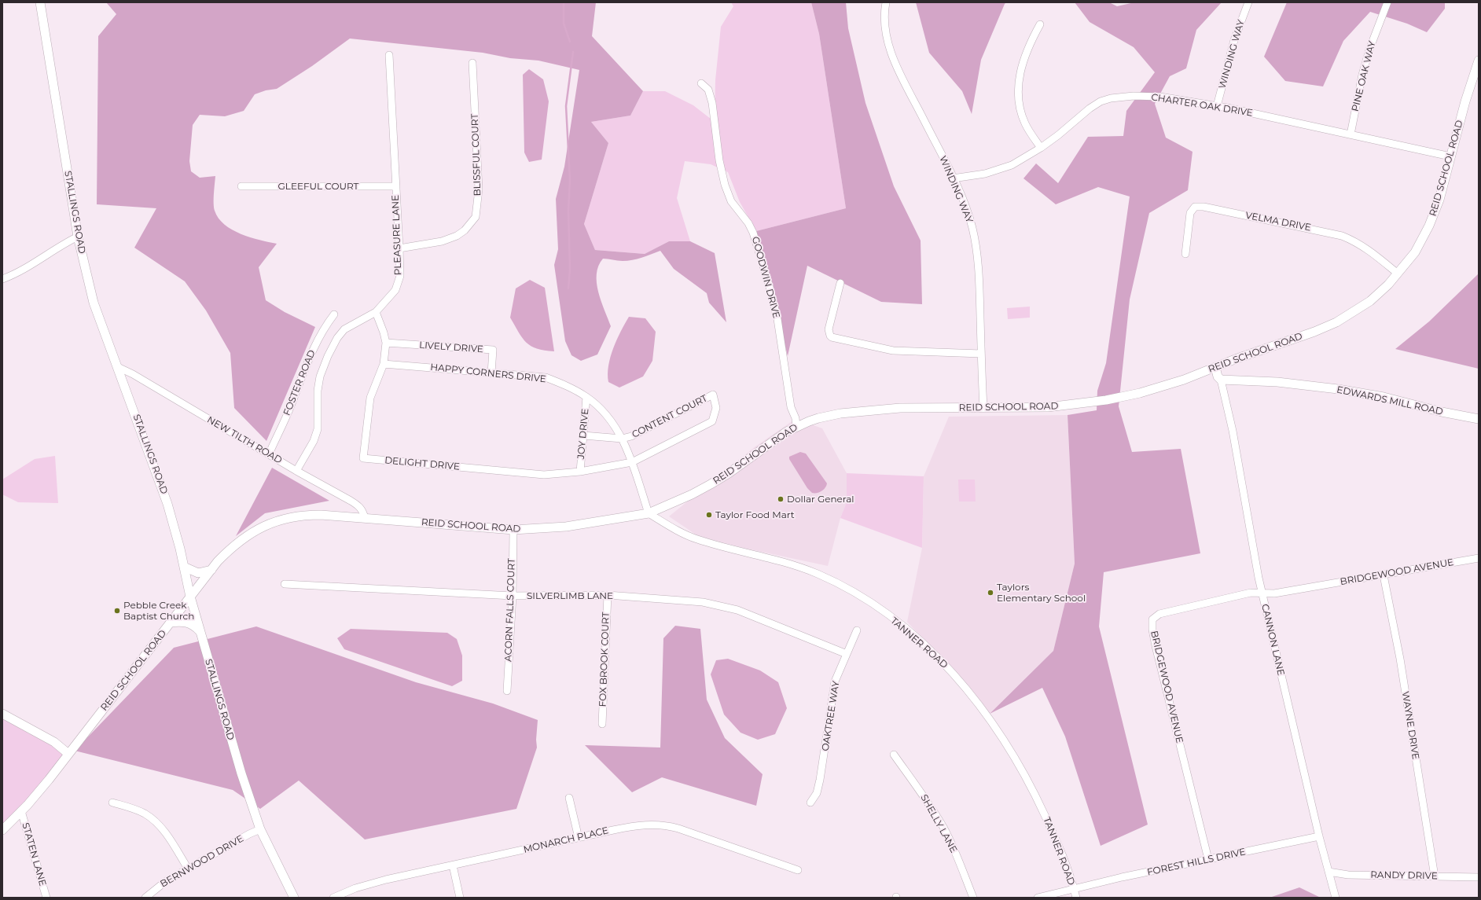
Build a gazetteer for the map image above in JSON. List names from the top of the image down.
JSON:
{
  "streets": {
    "street": [
      "WINDING WAY",
      "PINE OAK WAY",
      "CHARTER OAK DRIVE",
      "BLISSFUL COURT",
      "REID SCHOOL ROAD",
      "GLEEFUL COURT",
      "STALLINGS ROAD",
      "VELMA DRIVE",
      "PLEASURE LANE",
      "GOODWIN DRIVE",
      "LIVELY DRIVE",
      "HAPPY CORNERS DRIVE",
      "FOSTER ROAD",
      "EDWARDS MILL ROAD",
      "CONTENT COURT",
      "JOY DRIVE",
      "NEW TILTH ROAD",
      "DELIGHT DRIVE",
      "BRIDGEWOOD AVENUE",
      "SILVERLIMB LANE",
      "ACORN FALLS COURT",
      "CANNON LANE",
      "TANNER ROAD",
      "FOX BROOK COURT",
      "OAKTREE WAY",
      "WAYNE DRIVE",
      "SHELLY LANE",
      "MONARCH PLACE",
      "STATEN LANE",
      "BERNWOOD DRIVE",
      "FOREST HILLS DRIVE",
      "RANDY DRIVE"
    ]
  },
  "crossings": [
    ["WINDING WAY", "CHARTER OAK DRIVE"],
    ["WINDING WAY", "REID SCHOOL ROAD"],
    ["PINE OAK WAY", "CHARTER OAK DRIVE"],
    ["CHARTER OAK DRIVE", "REID SCHOOL ROAD"],
    ["BLISSFUL COURT", "PLEASURE LANE"],
    ["REID SCHOOL ROAD", "STALLINGS ROAD"],
    ["REID SCHOOL ROAD", "VELMA DRIVE"],
    ["REID SCHOOL ROAD", "GOODWIN DRIVE"],
    ["REID SCHOOL ROAD", "HAPPY CORNERS DRIVE"],
    ["REID SCHOOL ROAD", "NEW TILTH ROAD"],
    ["REID SCHOOL ROAD", "ACORN FALLS COURT"],
    ["REID SCHOOL ROAD", "TANNER ROAD"],
    ["REID SCHOOL ROAD", "STATEN LANE"],
    ["GLEEFUL COURT", "PLEASURE LANE"],
    ["STALLINGS ROAD", "NEW TILTH ROAD"],
    ["STALLINGS ROAD", "BERNWOOD DRIVE"],
    ["PLEASURE LANE", "NEW TILTH ROAD"],
    ["PLEASURE LANE", "DELIGHT DRIVE"],
    ["LIVELY DRIVE", "HAPPY CORNERS DRIVE"],
    ["LIVELY DRIVE", "DELIGHT DRIVE"],
    ["HAPPY CORNERS DRIVE", "CONTENT COURT"],
    ["HAPPY CORNERS DRIVE", "JOY DRIVE"],
    ["HAPPY CORNERS DRIVE", "DELIGHT DRIVE"],
    ["HAPPY CORNERS DRIVE", "TANNER ROAD"],
    ["FOSTER ROAD", "NEW TILTH ROAD"],
    ["EDWARDS MILL ROAD", "CANNON LANE"],
    ["CONTENT COURT", "JOY DRIVE"],
    ["CONTENT COURT", "DELIGHT DRIVE"],
    ["JOY DRIVE", "DELIGHT DRIVE"],
    ["BRIDGEWOOD AVENUE", "CANNON LANE"],
    ["BRIDGEWOOD AVENUE", "WAYNE DRIVE"],
    ["BRIDGEWOOD AVENUE", "FOREST HILLS DRIVE"],
    ["SILVERLIMB LANE", "ACORN FALLS COURT"],
    ["SILVERLIMB LANE", "FOX BROOK COURT"],
    ["SILVERLIMB LANE", "OAKTREE WAY"],
    ["CANNON LANE", "FOREST HILLS DRIVE"],
    ["CANNON LANE", "RANDY DRIVE"],
    ["TANNER ROAD", "FOREST HILLS DRIVE"],
    ["WAYNE DRIVE", "RANDY DRIVE"]
  ],
  "places": [
    "Dollar General",
    "Taylor Food Mart",
    "Taylors Elementary School",
    "Pebble Creek Baptist Church"
  ]
}
